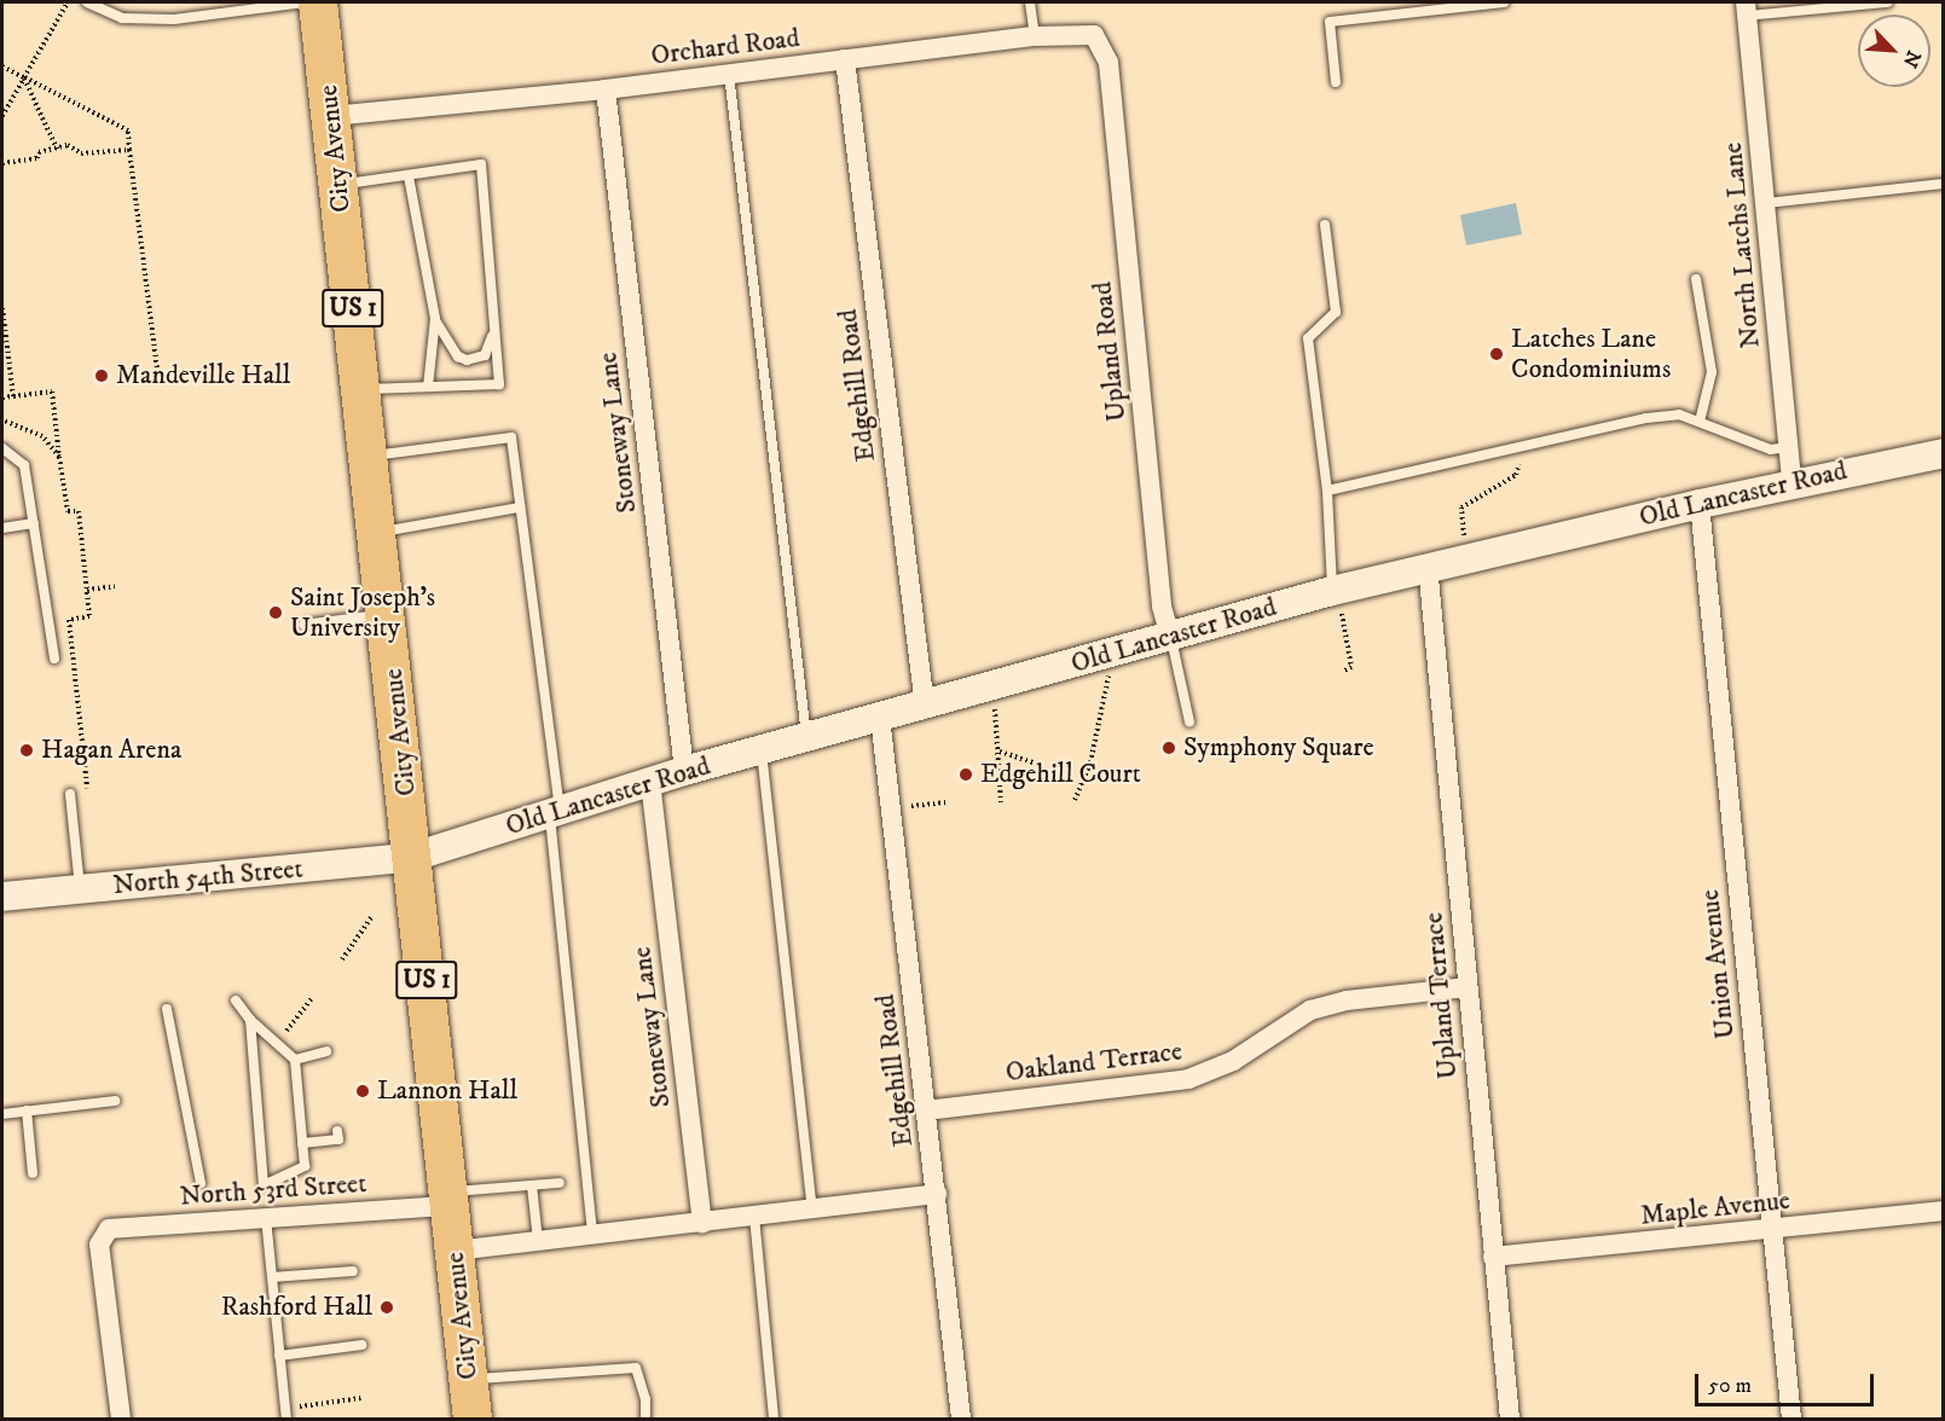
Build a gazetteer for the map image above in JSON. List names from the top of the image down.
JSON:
{
  "streets": {
    "highway": ["City Avenue", "US 1"],
    "main road": ["Old Lancaster Road", "North 54th Street"],
    "street": [
      "Orchard Road",
      "North Latchs Lane",
      "Upland Road",
      "Edgehill Road",
      "Stoneway Lane",
      "Union Avenue",
      "Upland Terrace",
      "Oakland Terrace",
      "North 53rd Street",
      "Maple Avenue"
    ]
  },
  "crossings": [
    ["Orchard Road", "City Avenue"],
    ["Orchard Road", "Upland Road"],
    ["Orchard Road", "Edgehill Road"],
    ["Orchard Road", "Stoneway Lane"],
    ["City Avenue", "Old Lancaster Road"],
    ["City Avenue", "North 54th Street"],
    ["City Avenue", "North 53rd Street"],
    ["North Latchs Lane", "Old Lancaster Road"],
    ["Upland Road", "Old Lancaster Road"],
    ["Edgehill Road", "Old Lancaster Road"],
    ["Edgehill Road", "Oakland Terrace"],
    ["Stoneway Lane", "Old Lancaster Road"],
    ["Old Lancaster Road", "North 54th Street"],
    ["Old Lancaster Road", "Union Avenue"],
    ["Old Lancaster Road", "Upland Terrace"],
    ["Union Avenue", "Maple Avenue"],
    ["Upland Terrace", "Oakland Terrace"],
    ["Upland Terrace", "Maple Avenue"]
  ],
  "places": [
    "Latches Lane Condominiums",
    "Mandeville Hall",
    "Saint Joseph's University",
    "Symphony Square",
    "Hagan Arena",
    "Edgehill Court",
    "Lannon Hall",
    "Rashford Hall"
  ],
  "scale_bar": "50 m",
  "north": "bottom right"
}
